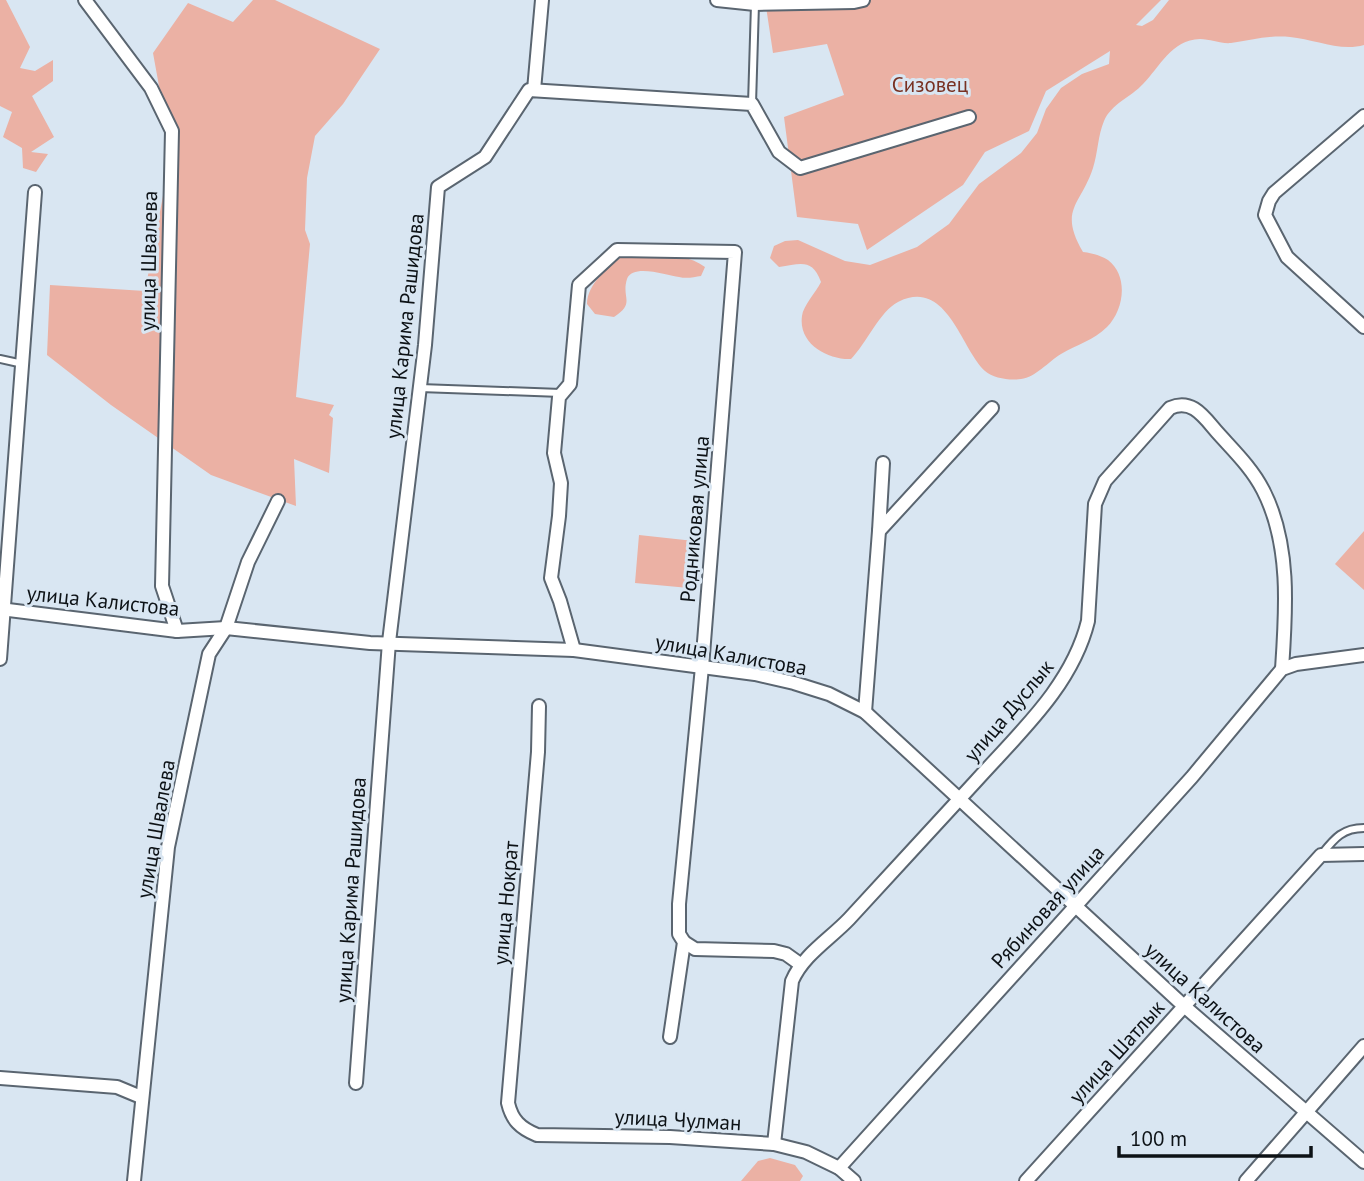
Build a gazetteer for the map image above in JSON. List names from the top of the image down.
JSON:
{
  "streets": {
    "street": [
      "улица Швалева",
      "улица Карима Рашидова",
      "Родниковая улица",
      "улица Калистова",
      "улица Дуслык",
      "улица Нократ",
      "Рябиновая улица",
      "улица Шатлык",
      "улица Чулман"
    ]
  },
  "crossings": [
    ["улица Швалева", "улица Калистова"],
    ["улица Карима Рашидова", "улица Калистова"],
    ["Родниковая улица", "улица Калистова"],
    ["улица Калистова", "улица Дуслык"],
    ["улица Калистова", "Рябиновая улица"],
    ["улица Калистова", "улица Шатлык"],
    ["улица Дуслык", "Рябиновая улица"],
    ["улица Нократ", "улица Чулман"],
    ["Рябиновая улица", "улица Чулман"]
  ],
  "parks": ["Сизовец"],
  "scale_bar": "100 m"
}
